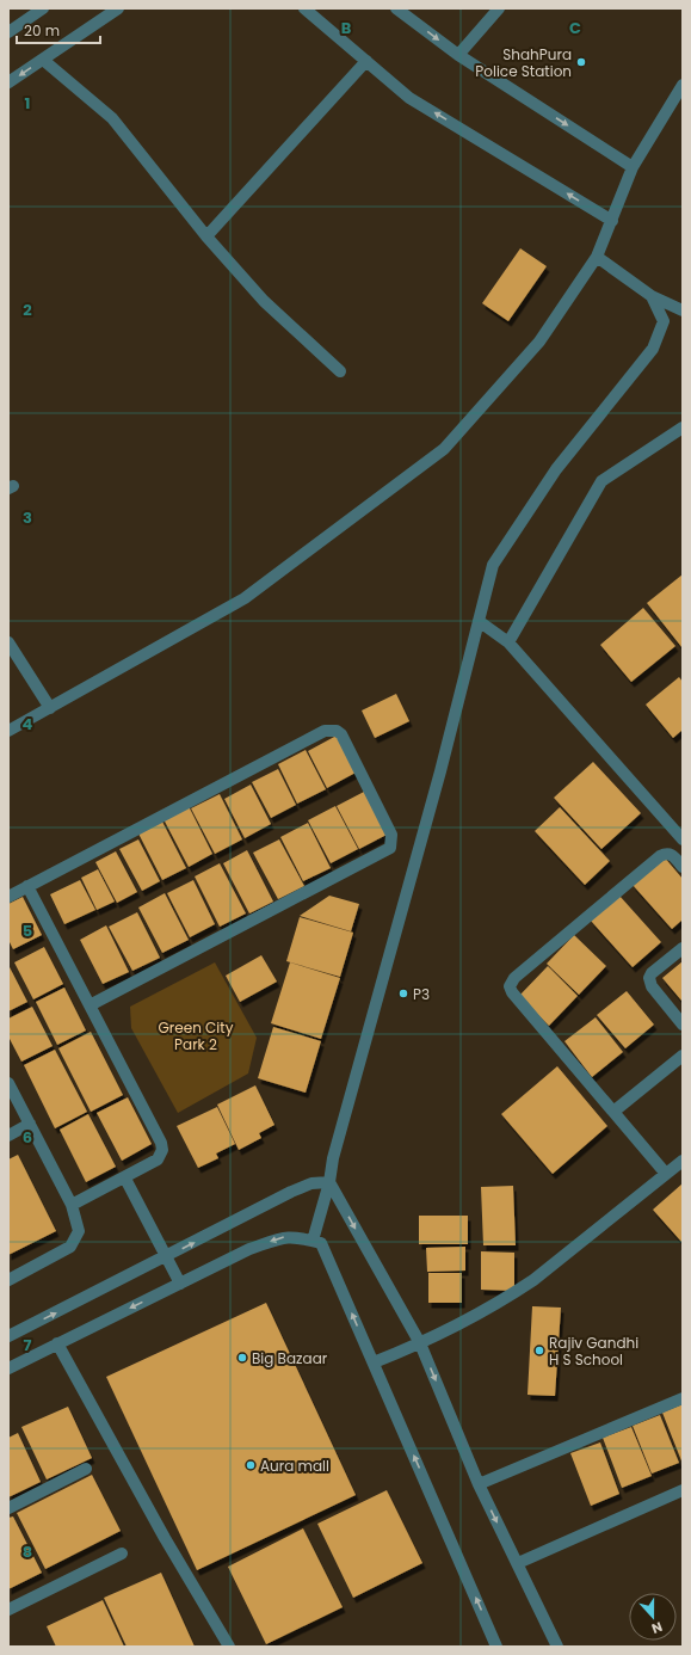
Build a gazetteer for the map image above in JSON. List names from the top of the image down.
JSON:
{
  "parks": ["Green City Park 2"],
  "places": [
    "ShahPura Police Station",
    "P3",
    "Rajiv Gandhi H S School",
    "Big Bazaar",
    "Aura mall"
  ],
  "scale_bar": "20 m",
  "north": "bottom",
  "grid": {
    "columns": ["B", "C"],
    "rows": [
      "1",
      "2",
      "3",
      "4",
      "5",
      "6",
      "7",
      "8"
    ]
  }
}
